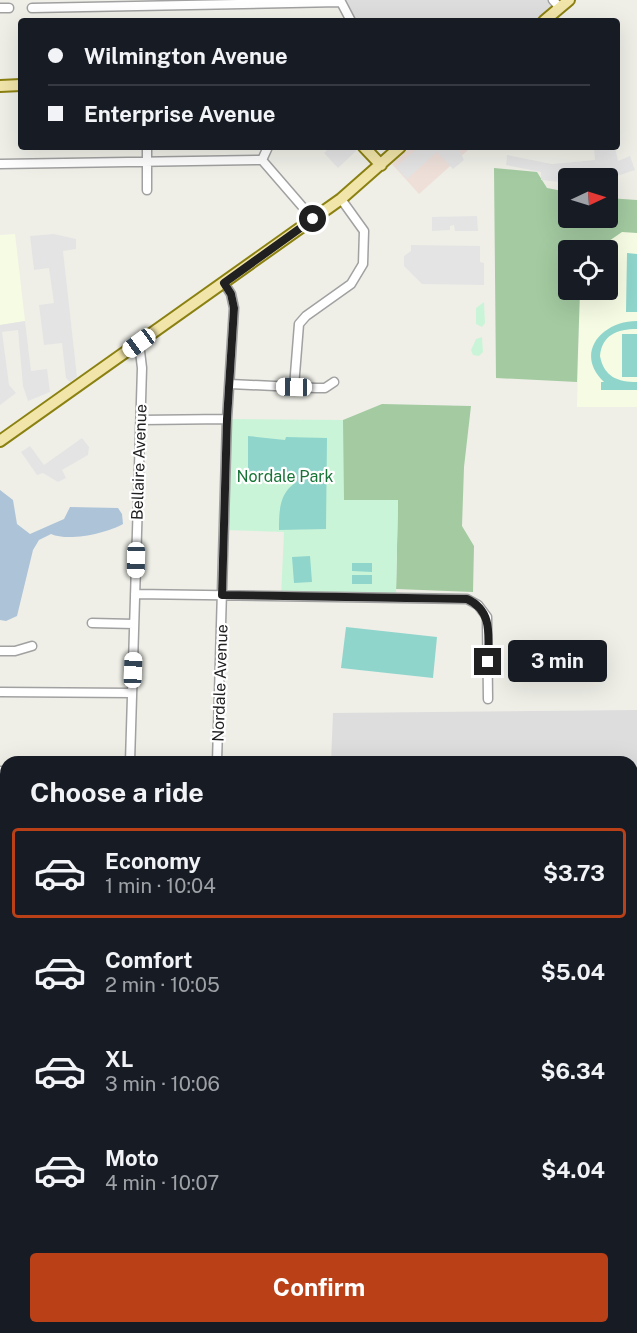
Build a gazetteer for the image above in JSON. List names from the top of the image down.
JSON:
{
  "streets": {
    "street": ["Bellaire Avenue", "Nordale Avenue"]
  },
  "parks": ["Nordale Park"],
  "north": "right",
  "page": {
    "banner": ["Wilmington Avenue", "Enterprise Avenue"],
    "bubble": "3 min",
    "heading": "Choose a ride",
    "list": [
      {
        "name": "Economy",
        "note": "1 min · 10:04",
        "value": "$3.73"
      },
      {
        "name": "Comfort",
        "note": "2 min · 10:05",
        "value": "$5.04"
      },
      {
        "name": "XL",
        "note": "3 min · 10:06",
        "value": "$6.34"
      },
      {
        "name": "Moto",
        "note": "4 min · 10:07",
        "value": "$4.04"
      }
    ],
    "buttons": "Confirm"
  }
}
